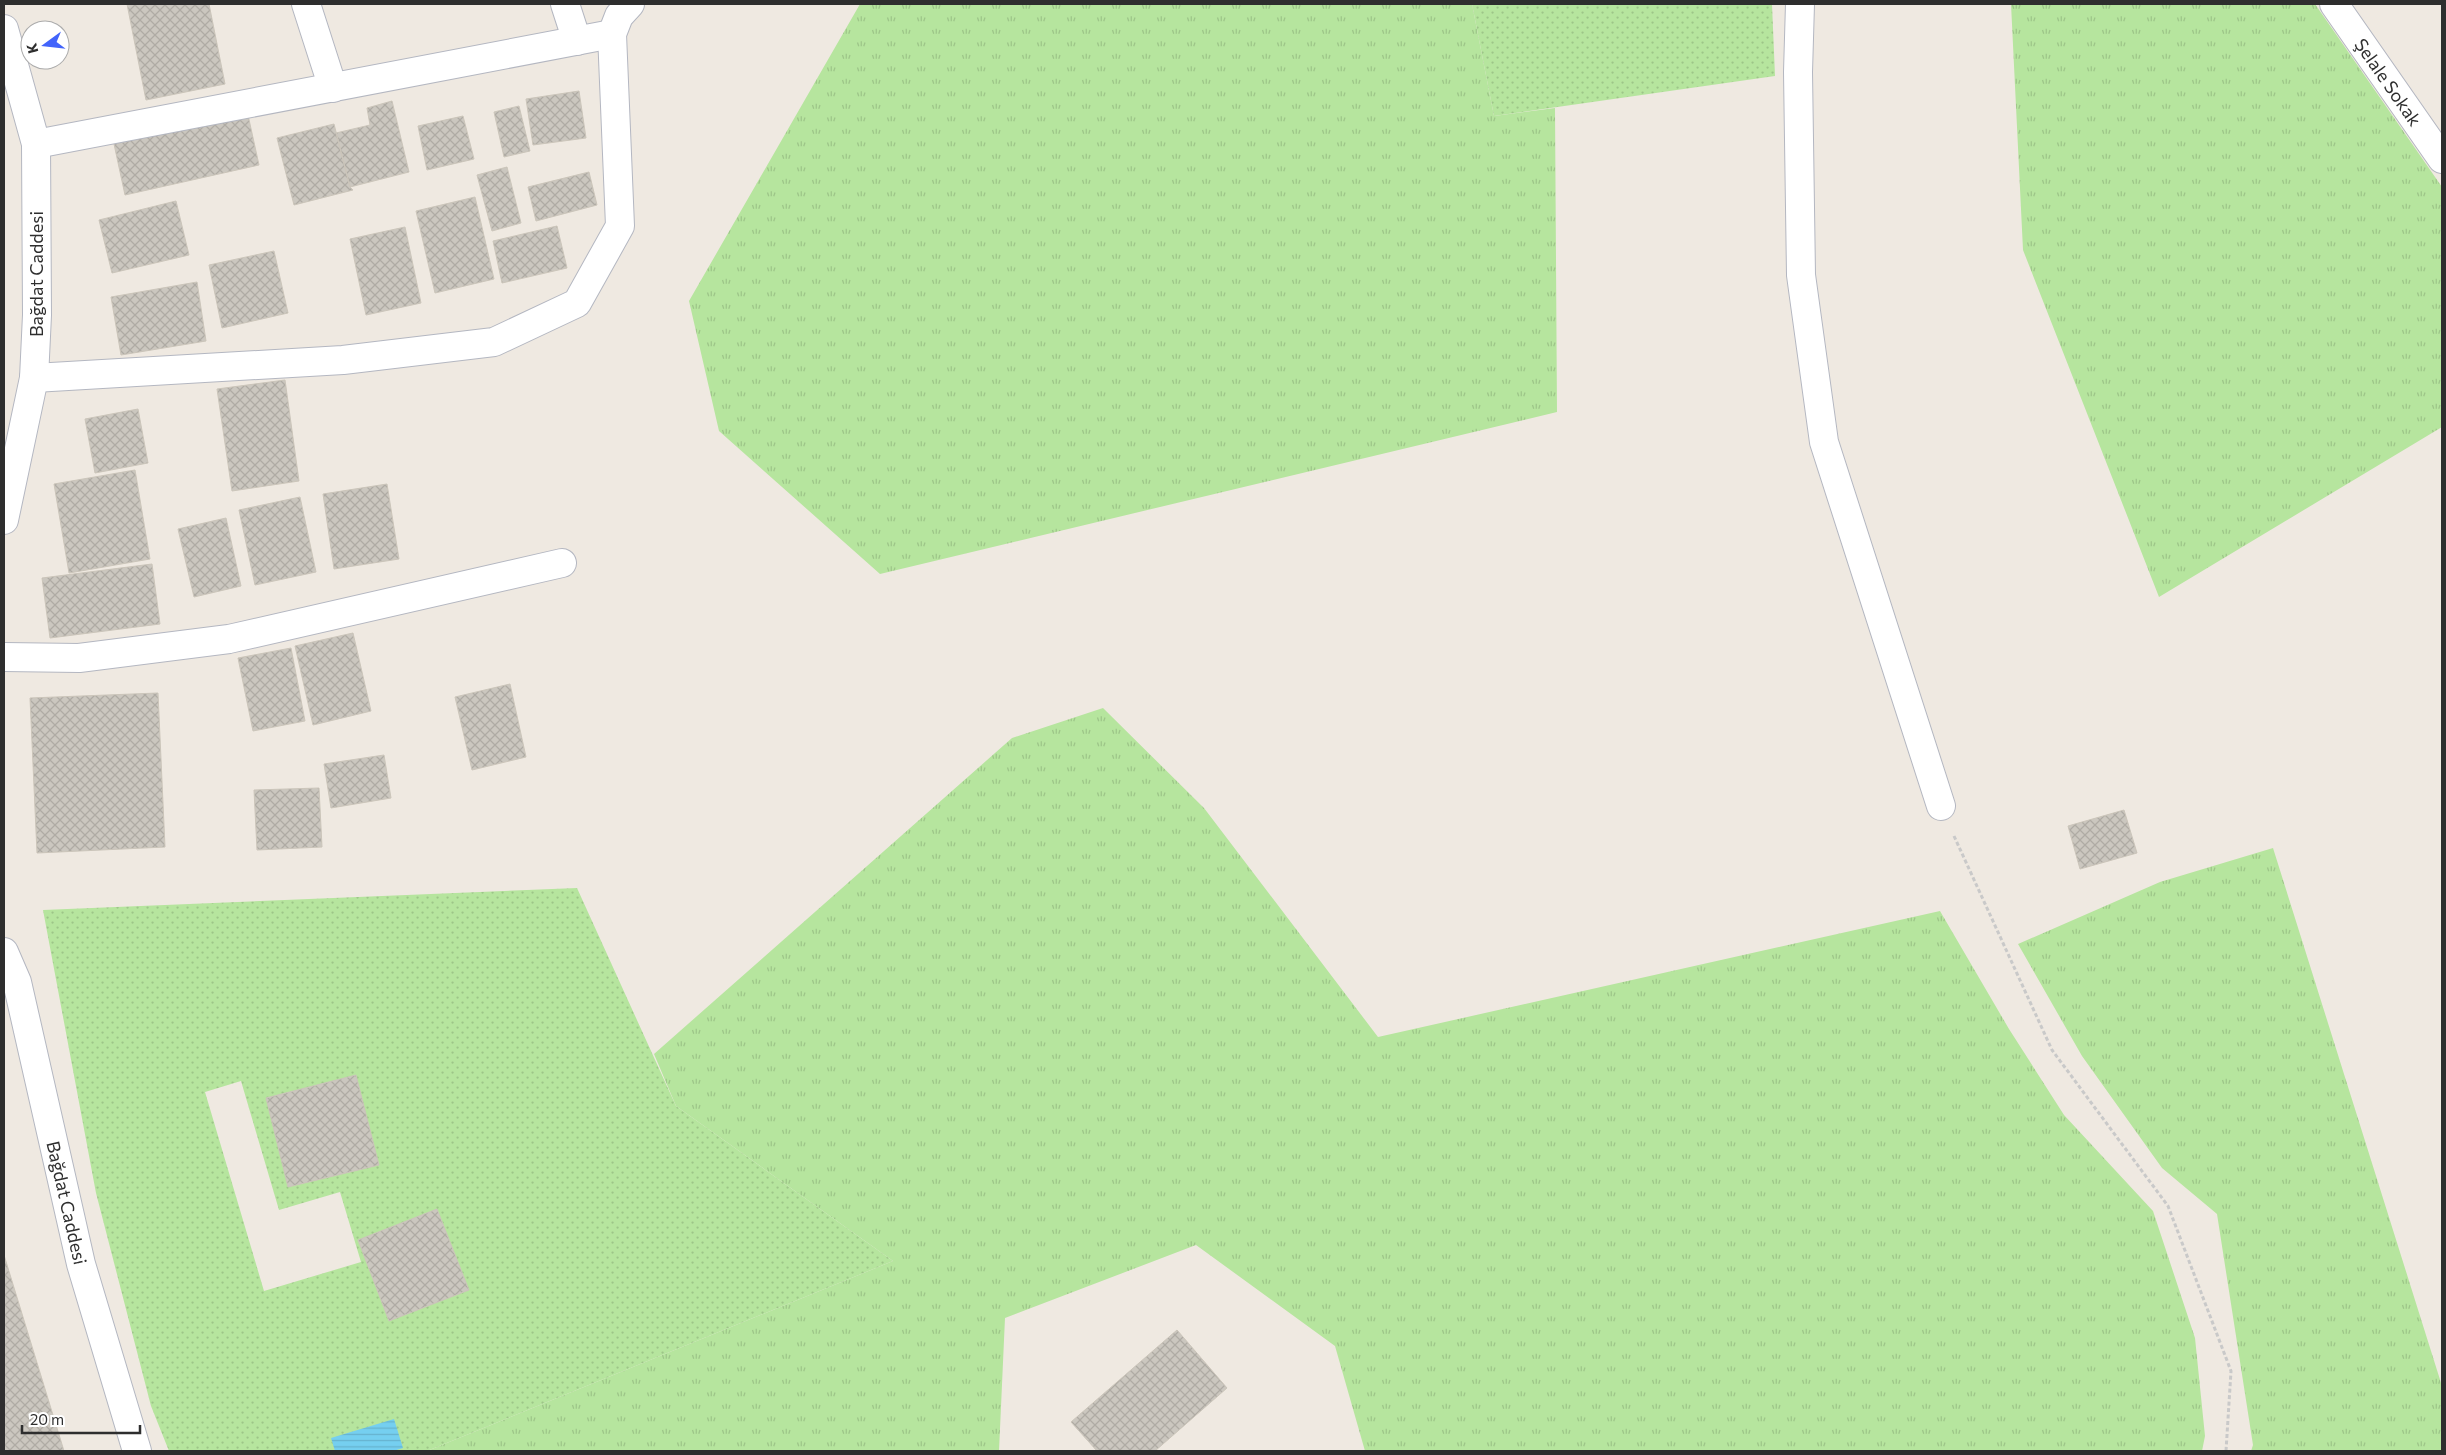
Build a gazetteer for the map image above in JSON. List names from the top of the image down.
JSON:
{
  "streets": {
    "street": ["Şelale Sokak", "Bağdat Caddesi"]
  },
  "scale_bar": "20 m",
  "north": "left"
}
